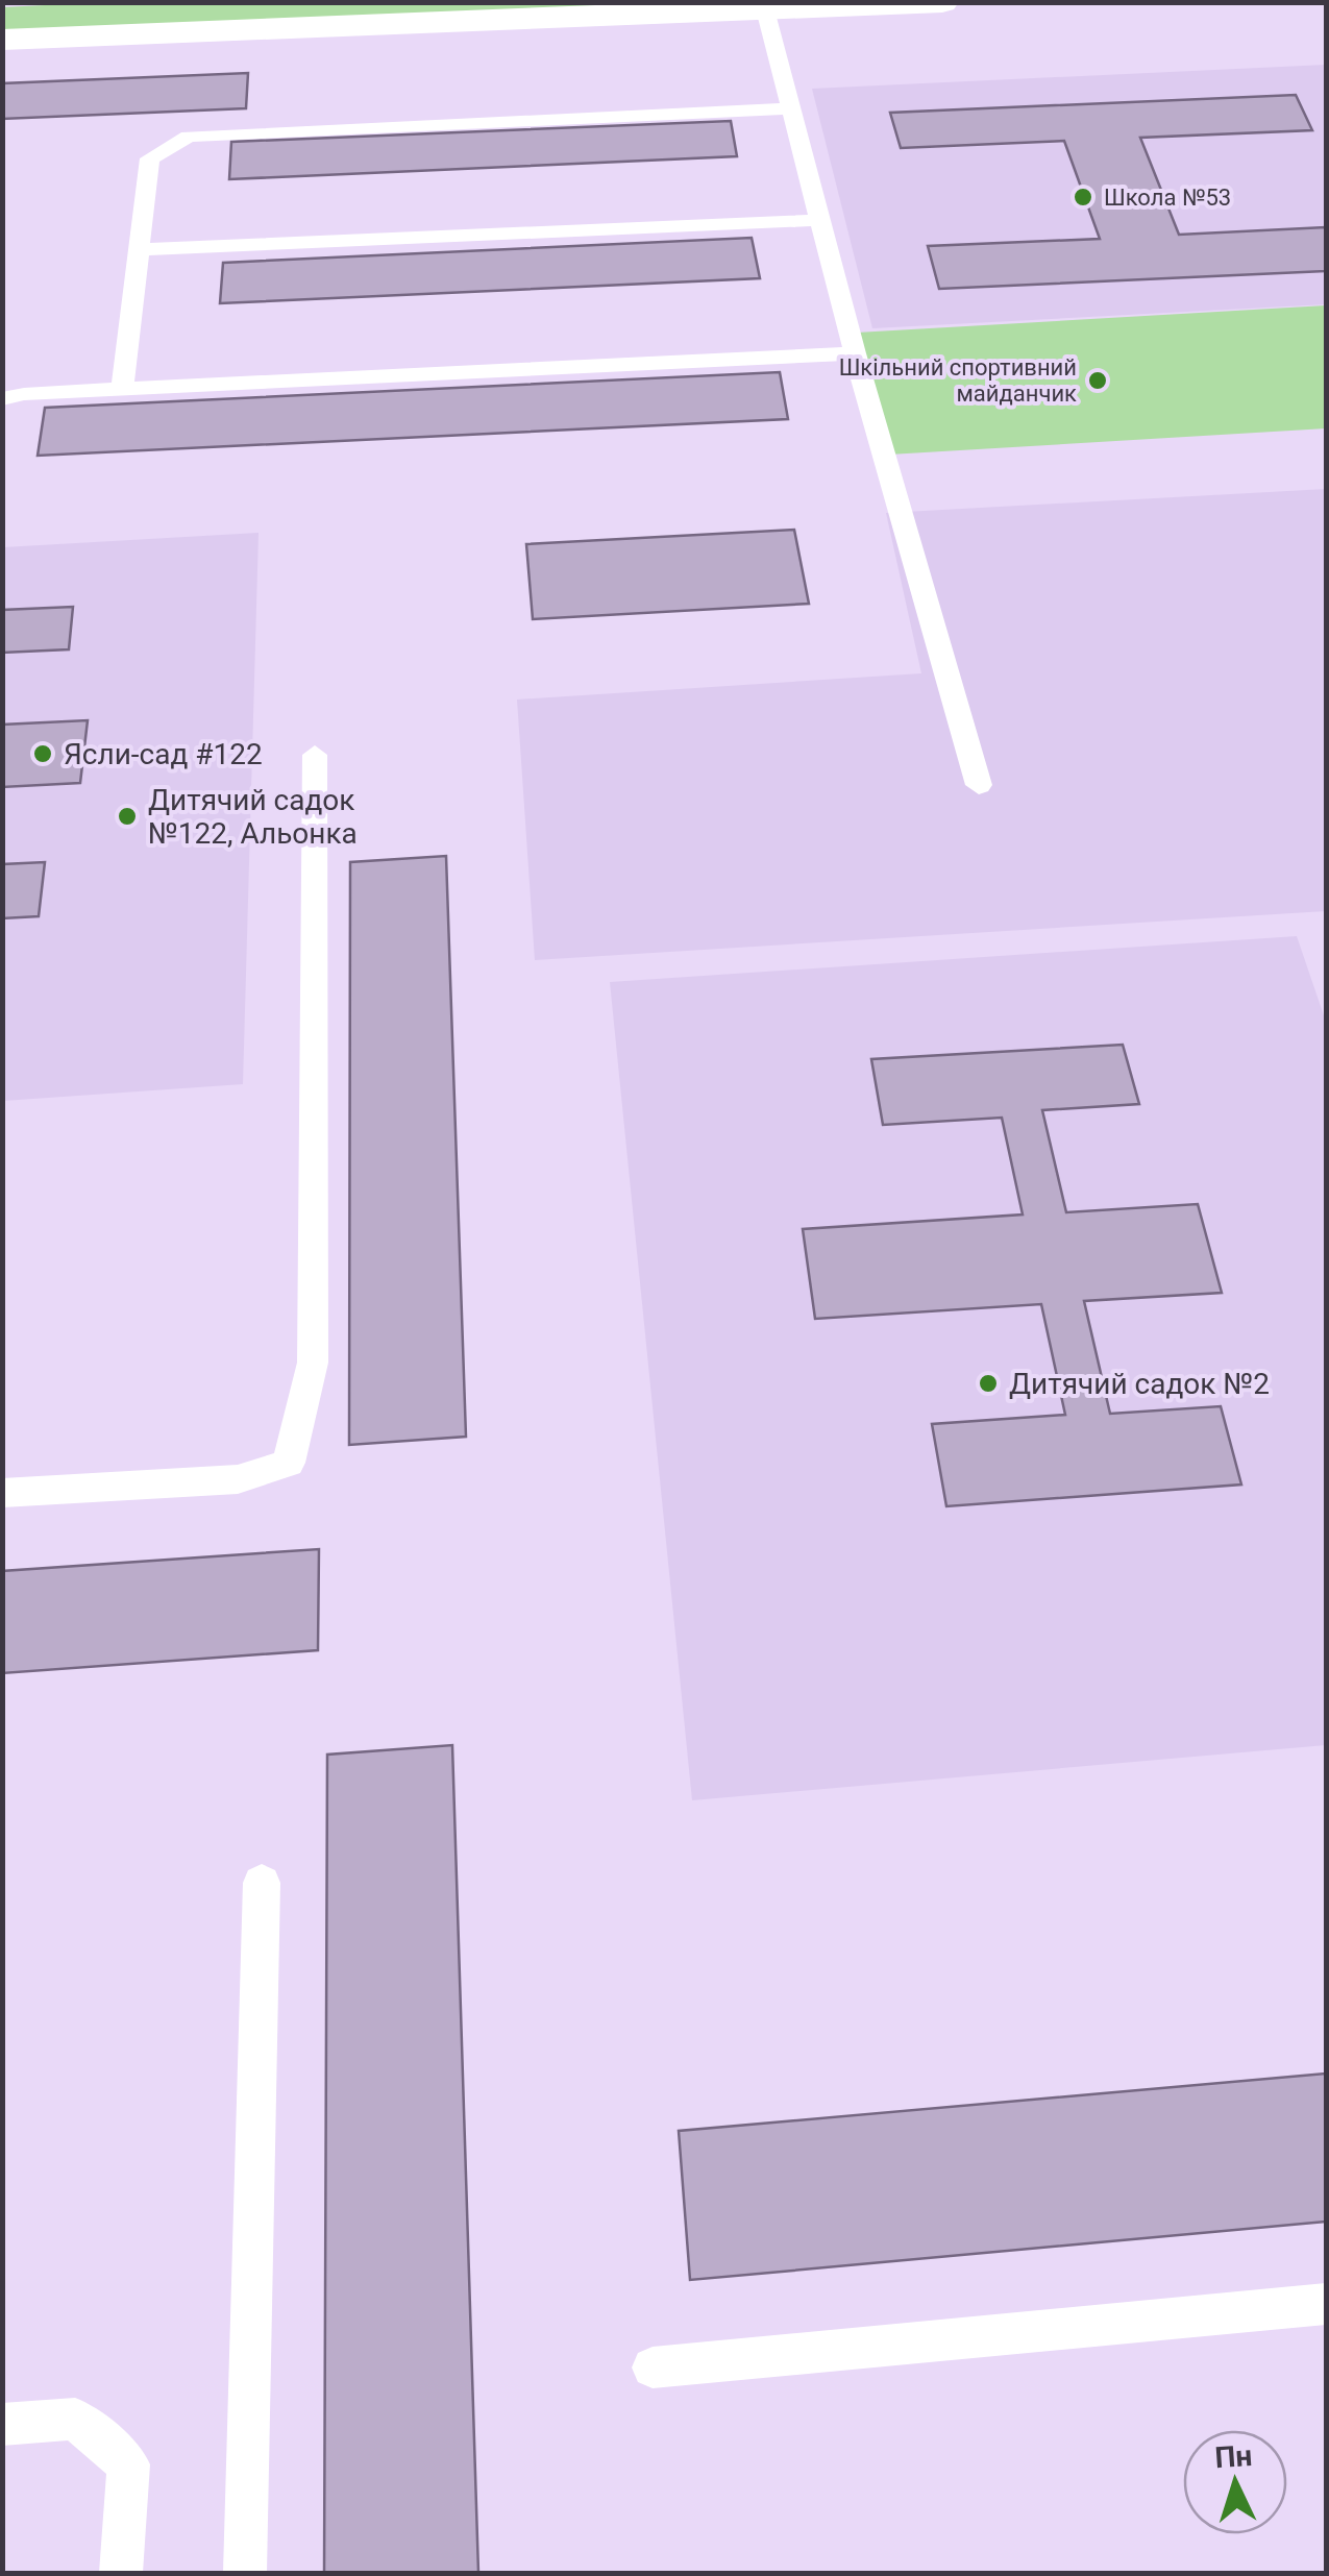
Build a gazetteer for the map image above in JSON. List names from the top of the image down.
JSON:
{
  "places": [
    "Школа №53",
    "Шкільний спортивний майданчик",
    "Ясли-сад #122",
    "Дитячий садок №122, Альонка",
    "Дитячий садок №2"
  ],
  "north": "top"
}
